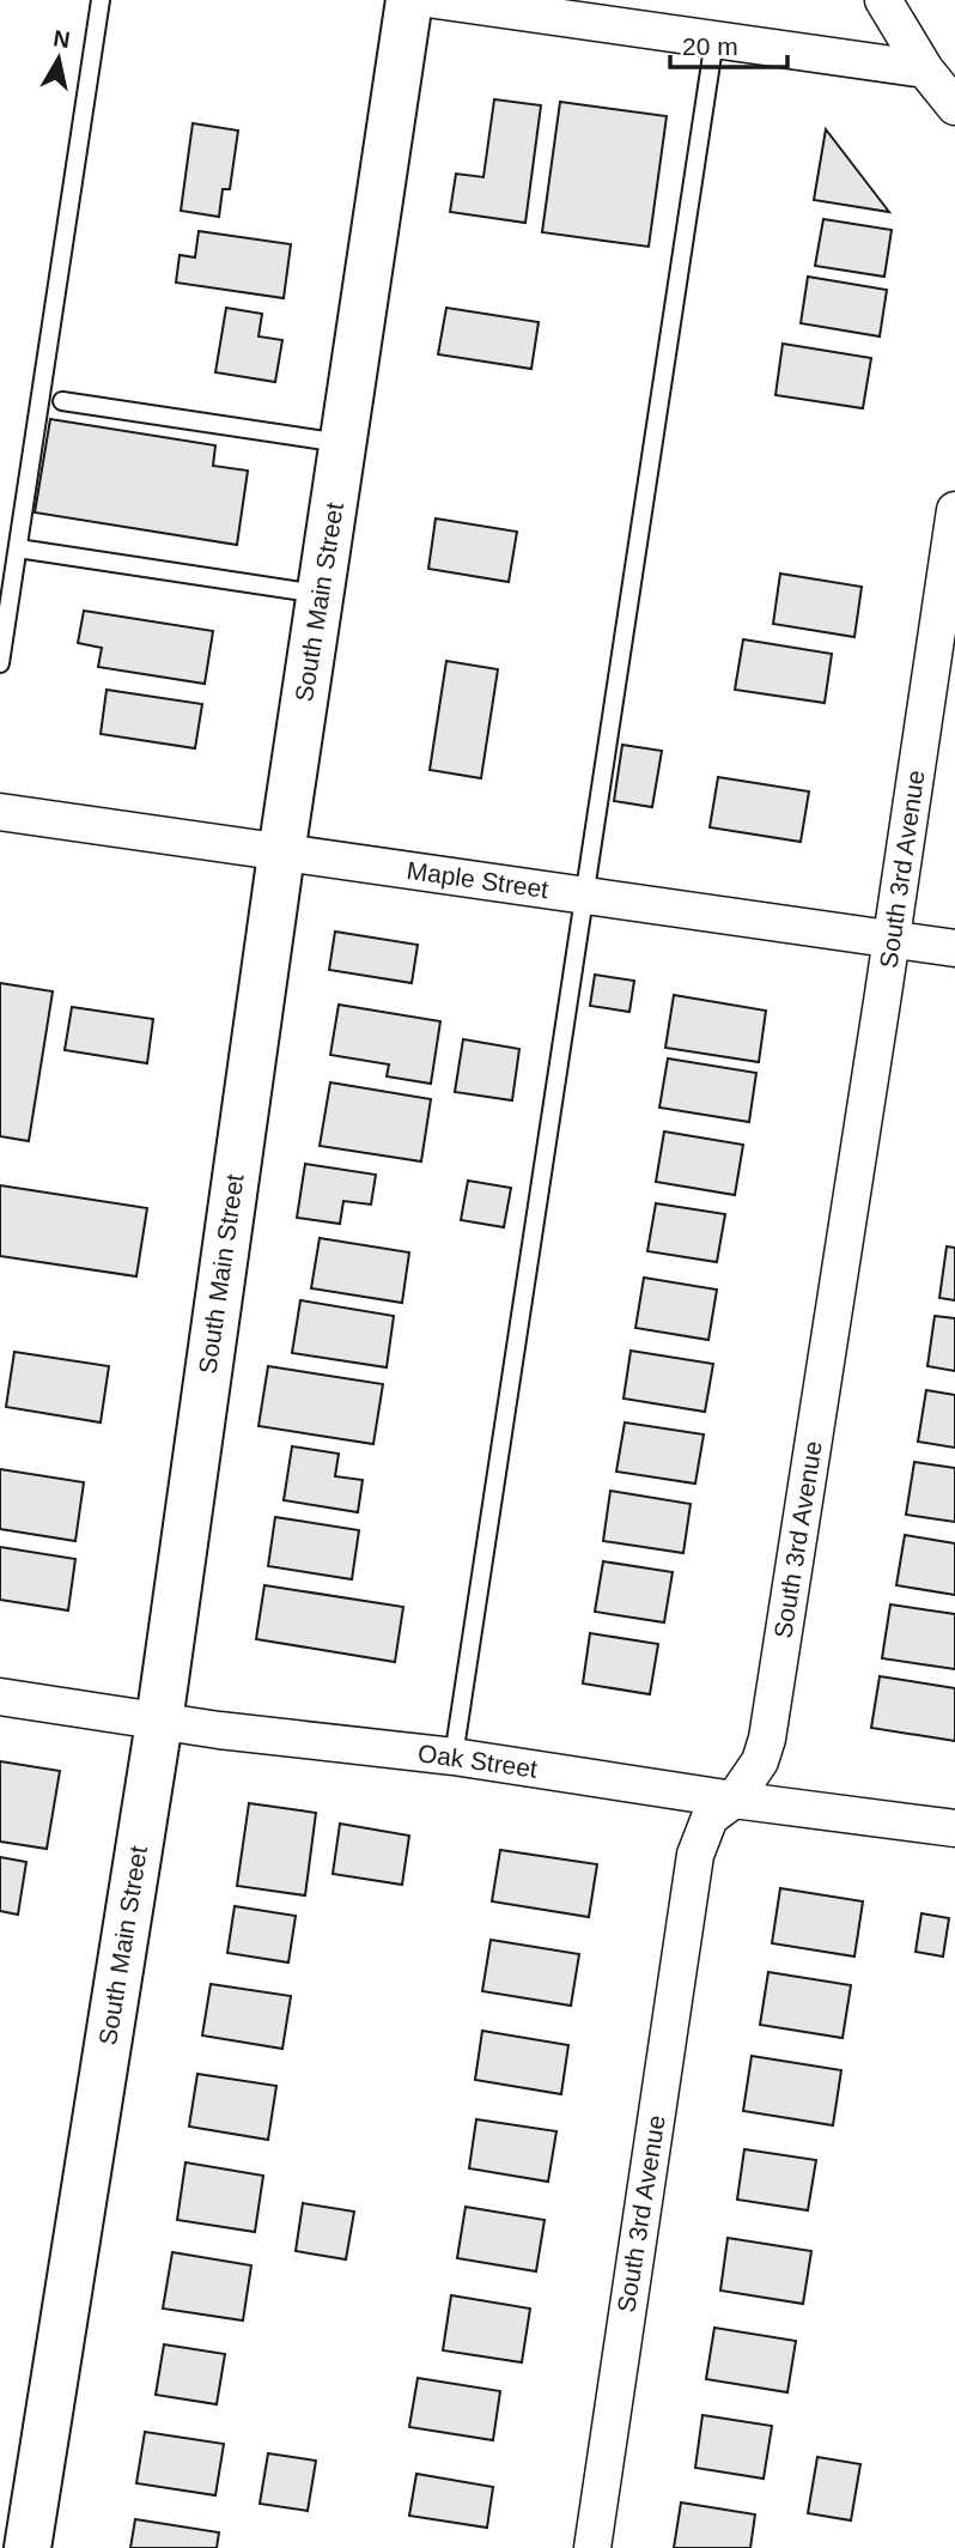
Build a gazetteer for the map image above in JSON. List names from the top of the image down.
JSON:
{
  "streets": {
    "main road": ["South Main Street"],
    "street": ["South 3rd Avenue", "Maple Street", "Oak Street"]
  },
  "crossings": [
    ["South Main Street", "Maple Street"],
    ["South Main Street", "Oak Street"],
    ["South 3rd Avenue", "Maple Street"],
    ["South 3rd Avenue", "Oak Street"]
  ],
  "scale_bar": "20 m",
  "north": "top"
}
